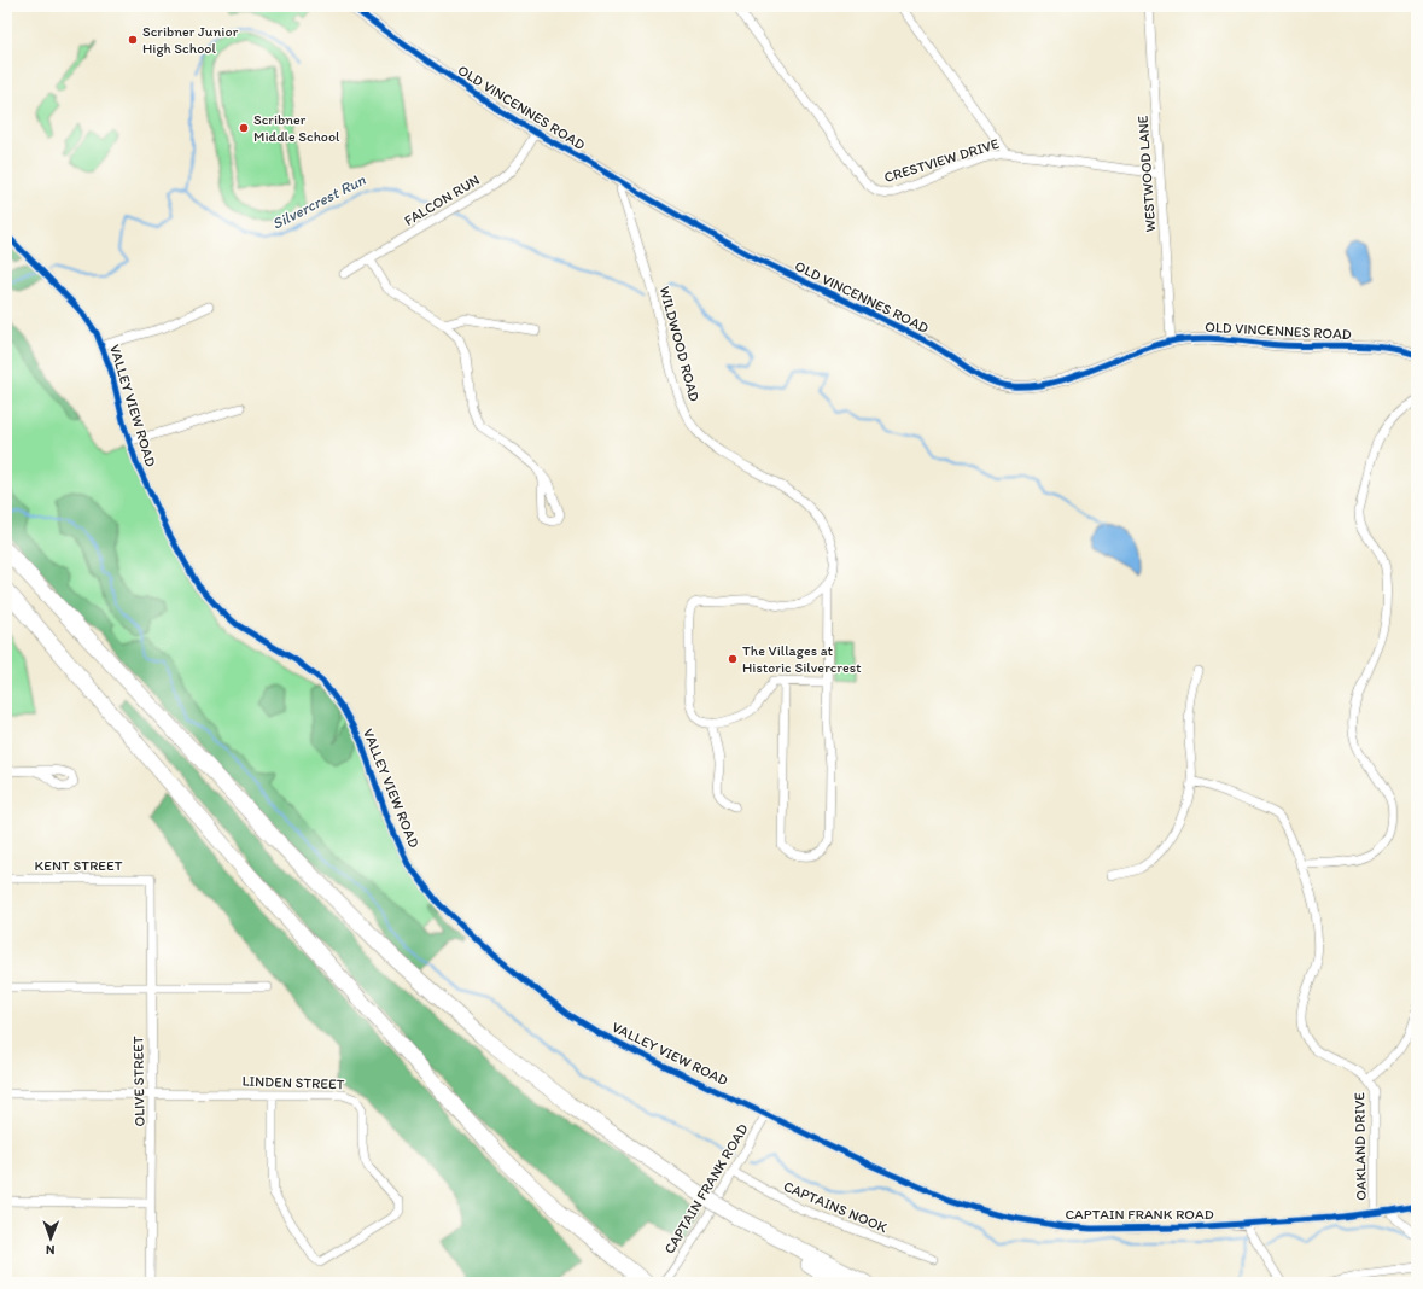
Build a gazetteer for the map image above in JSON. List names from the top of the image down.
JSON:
{
  "streets": {
    "street": [
      "OLD VINCENNES ROAD",
      "CRESTVIEW DRIVE",
      "WESTWOOD LANE",
      "FALCON RUN",
      "WILDWOOD ROAD",
      "VALLEY VIEW ROAD",
      "KENT STREET",
      "OLIVE STREET",
      "LINDEN STREET",
      "OAKLAND DRIVE",
      "CAPTAIN FRANK ROAD",
      "CAPTAINS NOOK"
    ]
  },
  "crossings": [
    ["OLD VINCENNES ROAD", "WESTWOOD LANE"],
    ["OLD VINCENNES ROAD", "FALCON RUN"],
    ["OLD VINCENNES ROAD", "WILDWOOD ROAD"],
    ["CRESTVIEW DRIVE", "WESTWOOD LANE"],
    ["VALLEY VIEW ROAD", "CAPTAIN FRANK ROAD"],
    ["KENT STREET", "OLIVE STREET"],
    ["OLIVE STREET", "LINDEN STREET"],
    ["OAKLAND DRIVE", "CAPTAIN FRANK ROAD"],
    ["CAPTAIN FRANK ROAD", "CAPTAINS NOOK"]
  ],
  "water": ["Silvercrest Run"],
  "places": ["Scribner Junior High School", "Scribner Middle School", "The Villages at Historic Silvercrest"],
  "north": "bottom"
}
